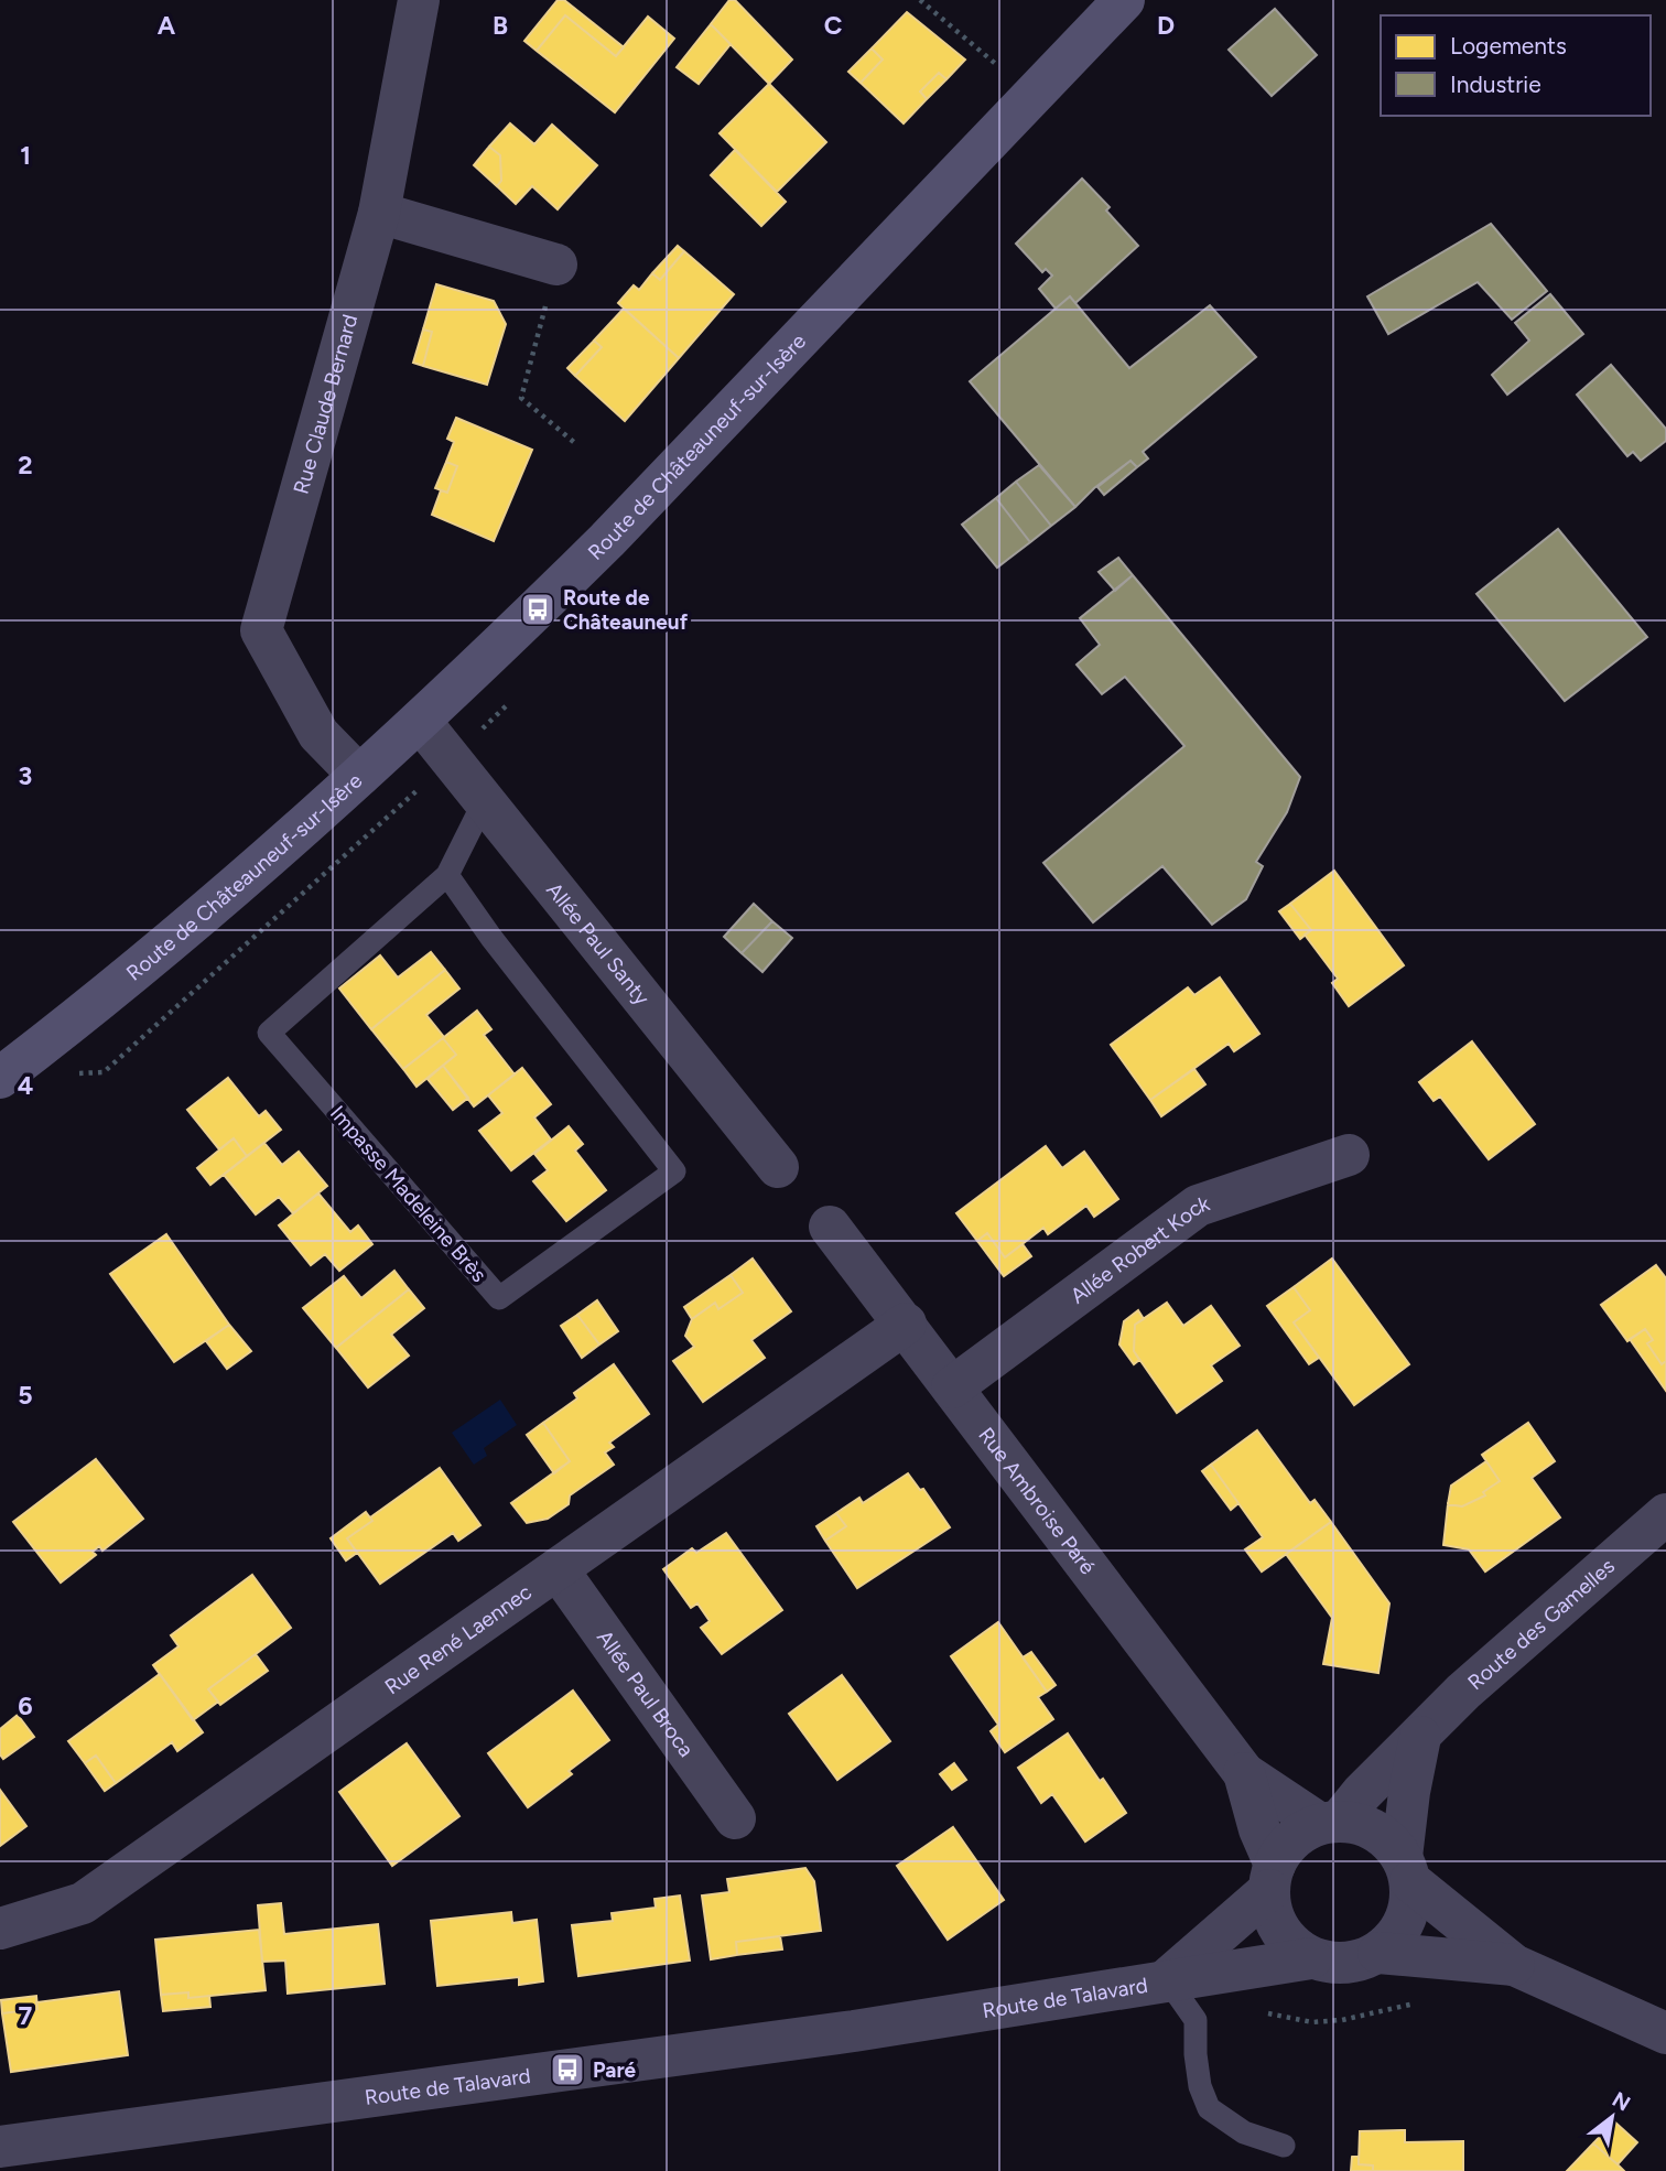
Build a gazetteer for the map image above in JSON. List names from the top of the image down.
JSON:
{
  "streets": {
    "main road": ["Route de Châteauneuf-sur-Isère"],
    "street": [
      "Rue Claude Bernard",
      "Allée Paul Santy",
      "Allée Robert Kock",
      "Rue Ambroise Paré",
      "Route des Gamelles",
      "Rue René Laennec",
      "Allée Paul Broca",
      "Route de Talavard"
    ],
    "lane": ["Impasse Madeleine Brès"]
  },
  "crossings": [
    ["Rue Claude Bernard", "Route de Châteauneuf-sur-Isère"],
    ["Route de Châteauneuf-sur-Isère", "Allée Paul Santy"],
    ["Allée Paul Santy", "Impasse Madeleine Brès"],
    ["Allée Robert Kock", "Rue Ambroise Paré"],
    ["Rue Ambroise Paré", "Route des Gamelles"],
    ["Rue Ambroise Paré", "Rue René Laennec"],
    ["Rue Ambroise Paré", "Route de Talavard"],
    ["Route des Gamelles", "Route de Talavard"],
    ["Rue René Laennec", "Allée Paul Broca"]
  ],
  "places": {
    "bus stop": ["Route de Châteauneuf", "Paré"]
  },
  "legend": ["Logements", "Industrie"],
  "north": "top right",
  "grid": {
    "columns": [
      "A",
      "B",
      "C",
      "D"
    ],
    "rows": [
      "1",
      "2",
      "3",
      "4",
      "5",
      "6",
      "7"
    ]
  }
}
